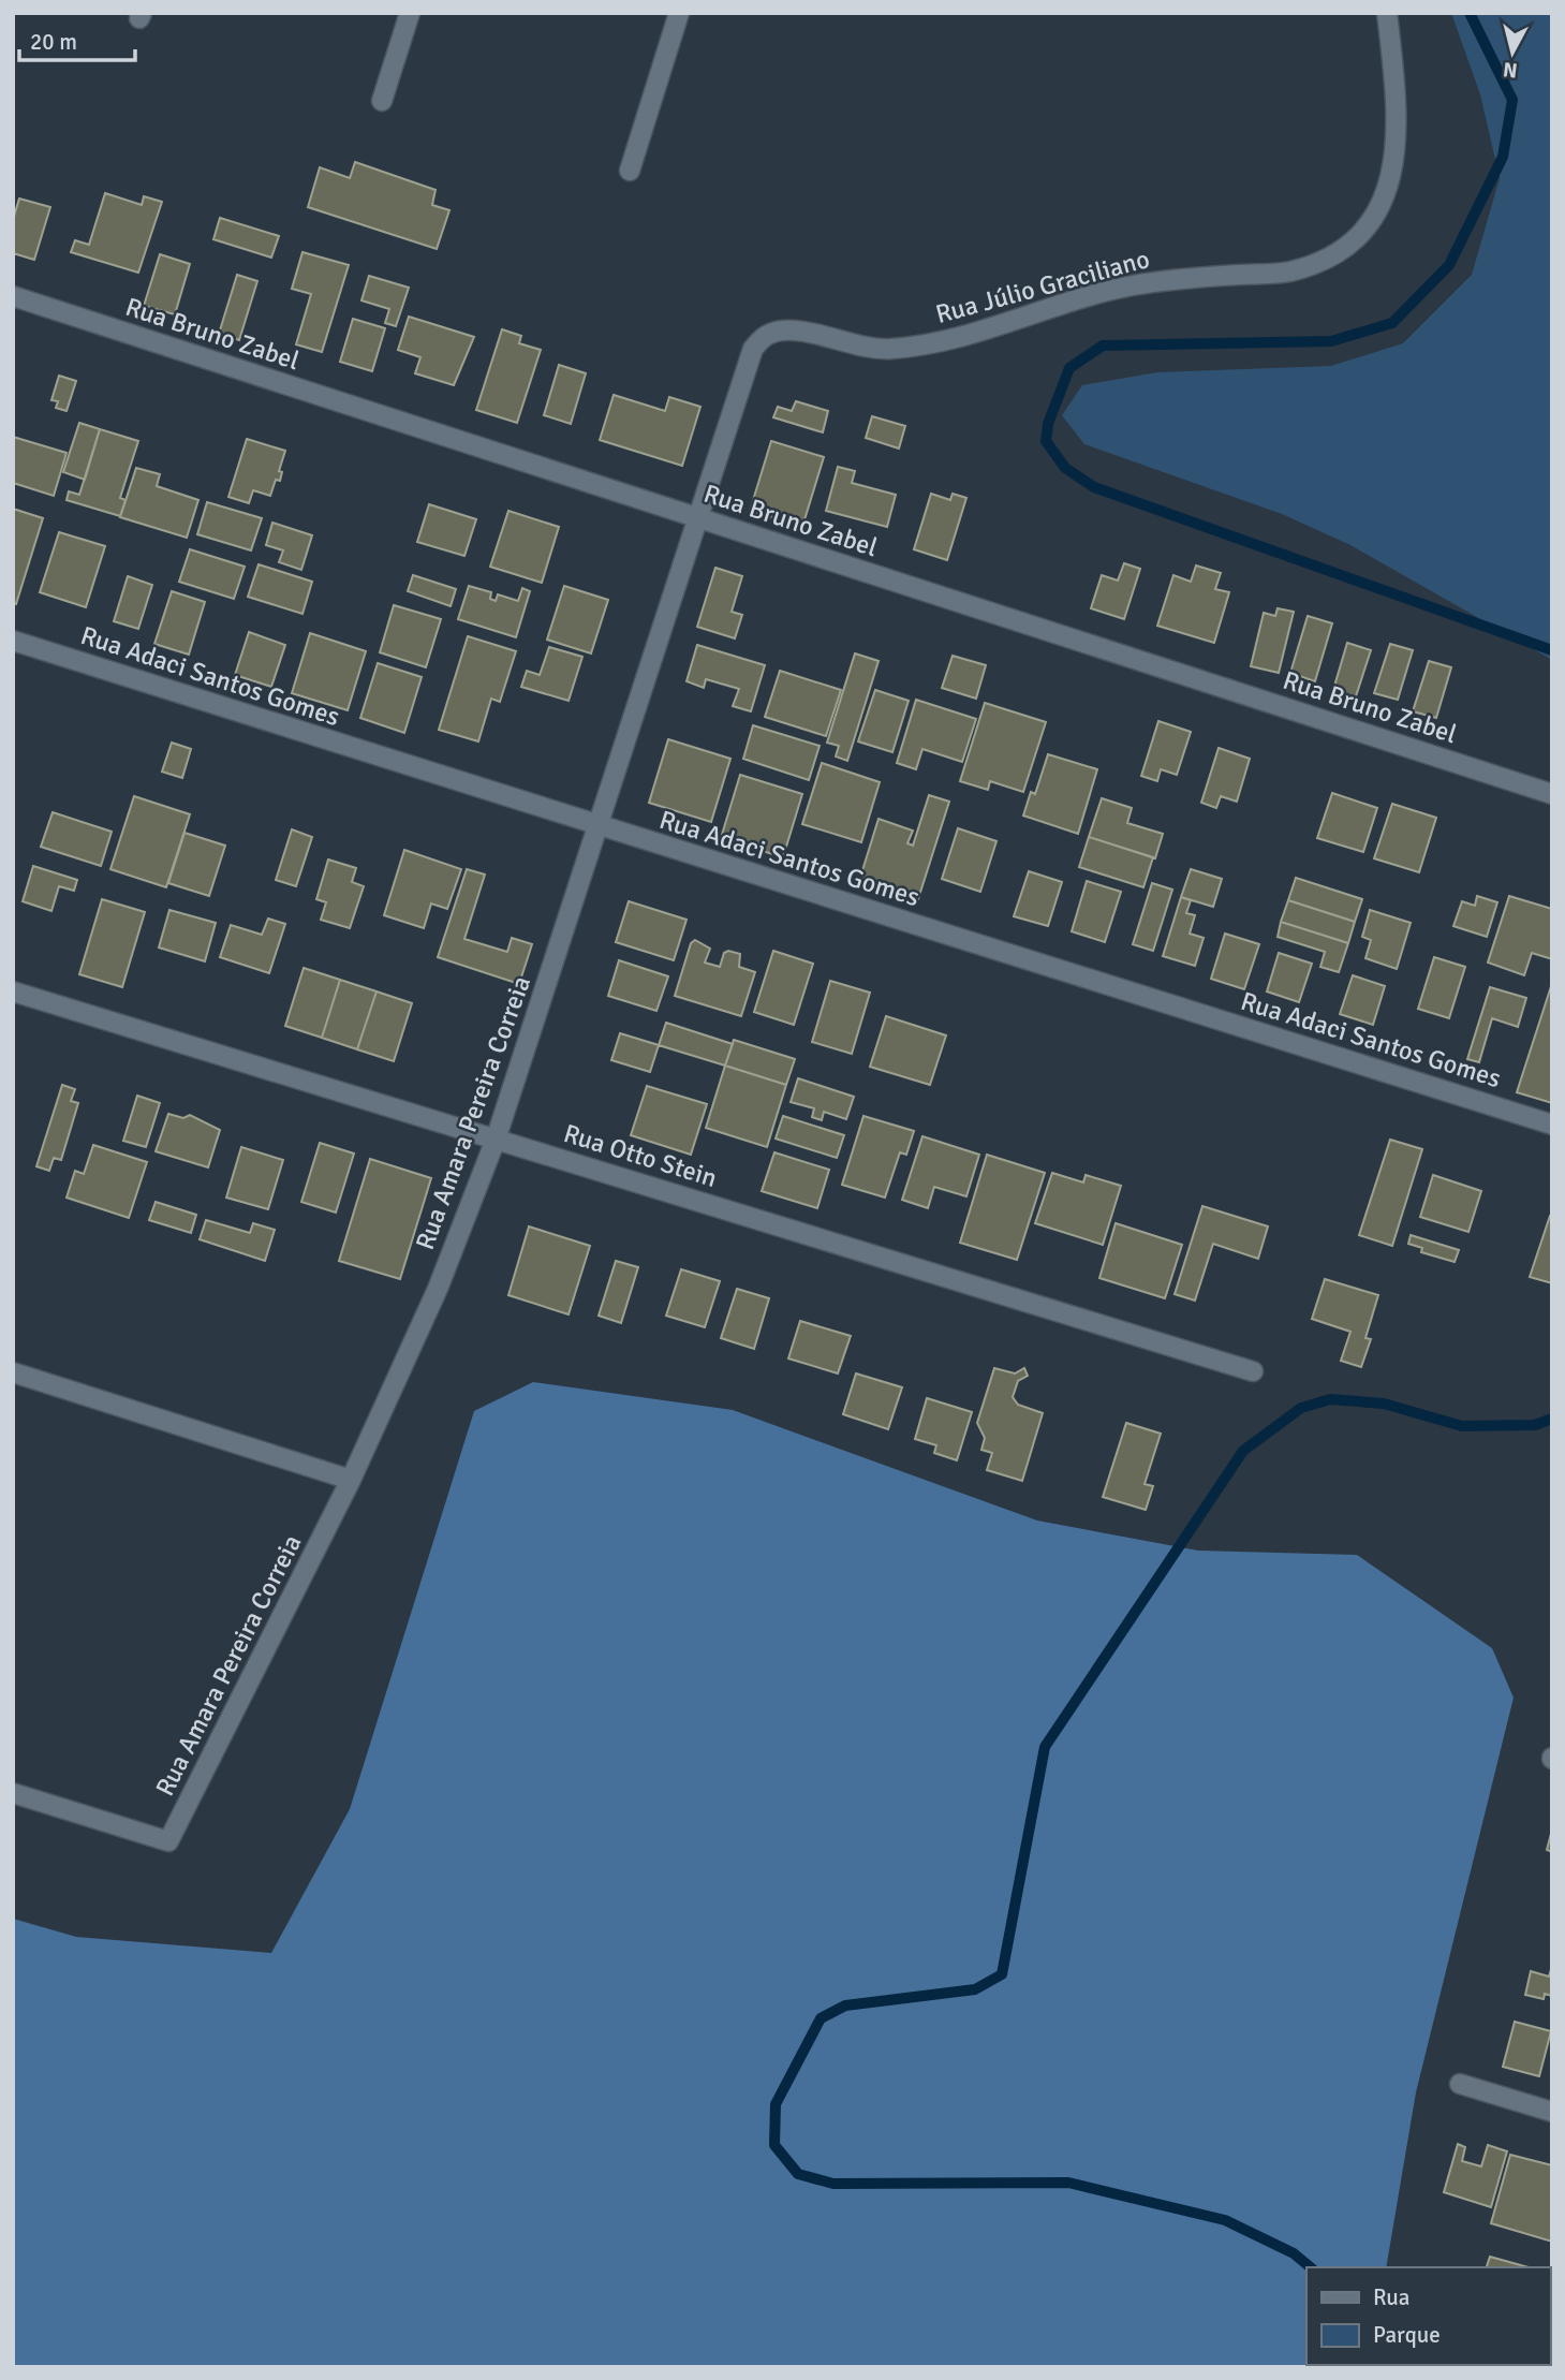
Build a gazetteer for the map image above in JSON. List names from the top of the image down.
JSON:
{
  "streets": {
    "street": [
      "Rua Júlio Graciliano",
      "Rua Bruno Zabel",
      "Rua Adaci Santos Gomes",
      "Rua Amara Pereira Correia",
      "Rua Otto Stein"
    ]
  },
  "crossings": [
    ["Rua Júlio Graciliano", "Rua Amara Pereira Correia"],
    ["Rua Bruno Zabel", "Rua Amara Pereira Correia"],
    ["Rua Adaci Santos Gomes", "Rua Amara Pereira Correia"],
    ["Rua Amara Pereira Correia", "Rua Otto Stein"]
  ],
  "legend": ["Rua", "Parque"],
  "scale_bar": "20 m",
  "north": "bottom"
}
